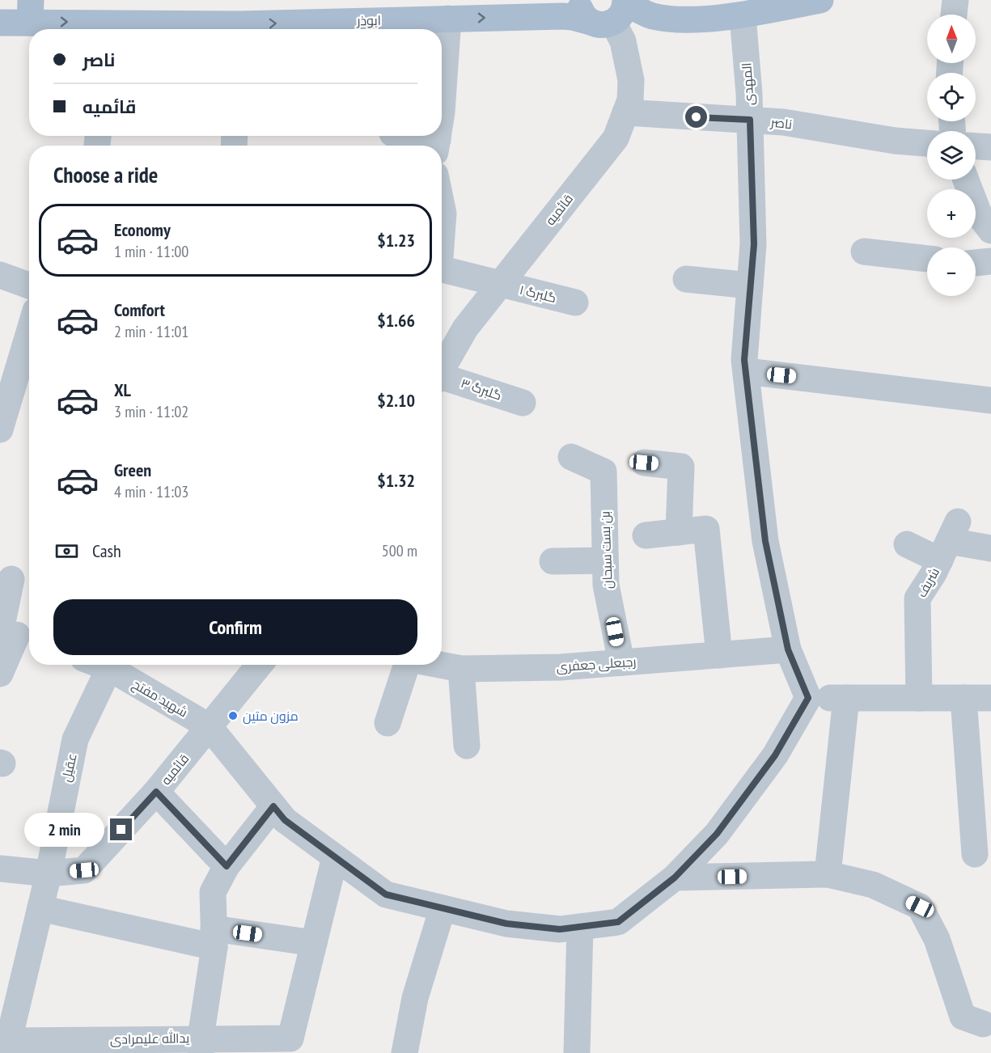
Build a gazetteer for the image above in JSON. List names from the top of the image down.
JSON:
{
  "streets": {
    "main road": ["ابوذر"],
    "street": [
      "المهدی",
      "ناصر",
      "قائمیه",
      "گلبرگ ۱",
      "گلبرگ ۳",
      "بن بست سبحان",
      "شریف",
      "رجبعلی جعفری",
      "شهید مفتح",
      "عقیل",
      "یدالله علیمرادی"
    ]
  },
  "crossings": [
    ["ابوذر", "المهدی"],
    ["ابوذر", "قائمیه"],
    ["المهدی", "ناصر"],
    ["المهدی", "رجبعلی جعفری"],
    ["ناصر", "قائمیه"],
    ["قائمیه", "گلبرگ ۱"],
    ["قائمیه", "شهید مفتح"],
    ["قائمیه", "عقیل"],
    ["بن بست سبحان", "رجبعلی جعفری"],
    ["عقیل", "یدالله علیمرادی"]
  ],
  "one_way": ["ابوذر"],
  "places": ["مزون متین"],
  "north": "top",
  "page": {
    "map_buttons": ["+", "−"],
    "banner": ["ناصر", "قائمیه"],
    "heading": "Choose a ride",
    "list": [
      {
        "name": "Economy",
        "note": "1 min · 11:00",
        "value": "$1.23"
      },
      {
        "name": "Comfort",
        "note": "2 min · 11:01",
        "value": "$1.66"
      },
      {
        "name": "XL",
        "note": "3 min · 11:02",
        "value": "$2.10"
      },
      {
        "name": "Green",
        "note": "4 min · 11:03",
        "value": "$1.32"
      }
    ],
    "pay": ["Cash", "500 m"],
    "buttons": "Confirm",
    "bubble": "2 min"
  }
}
